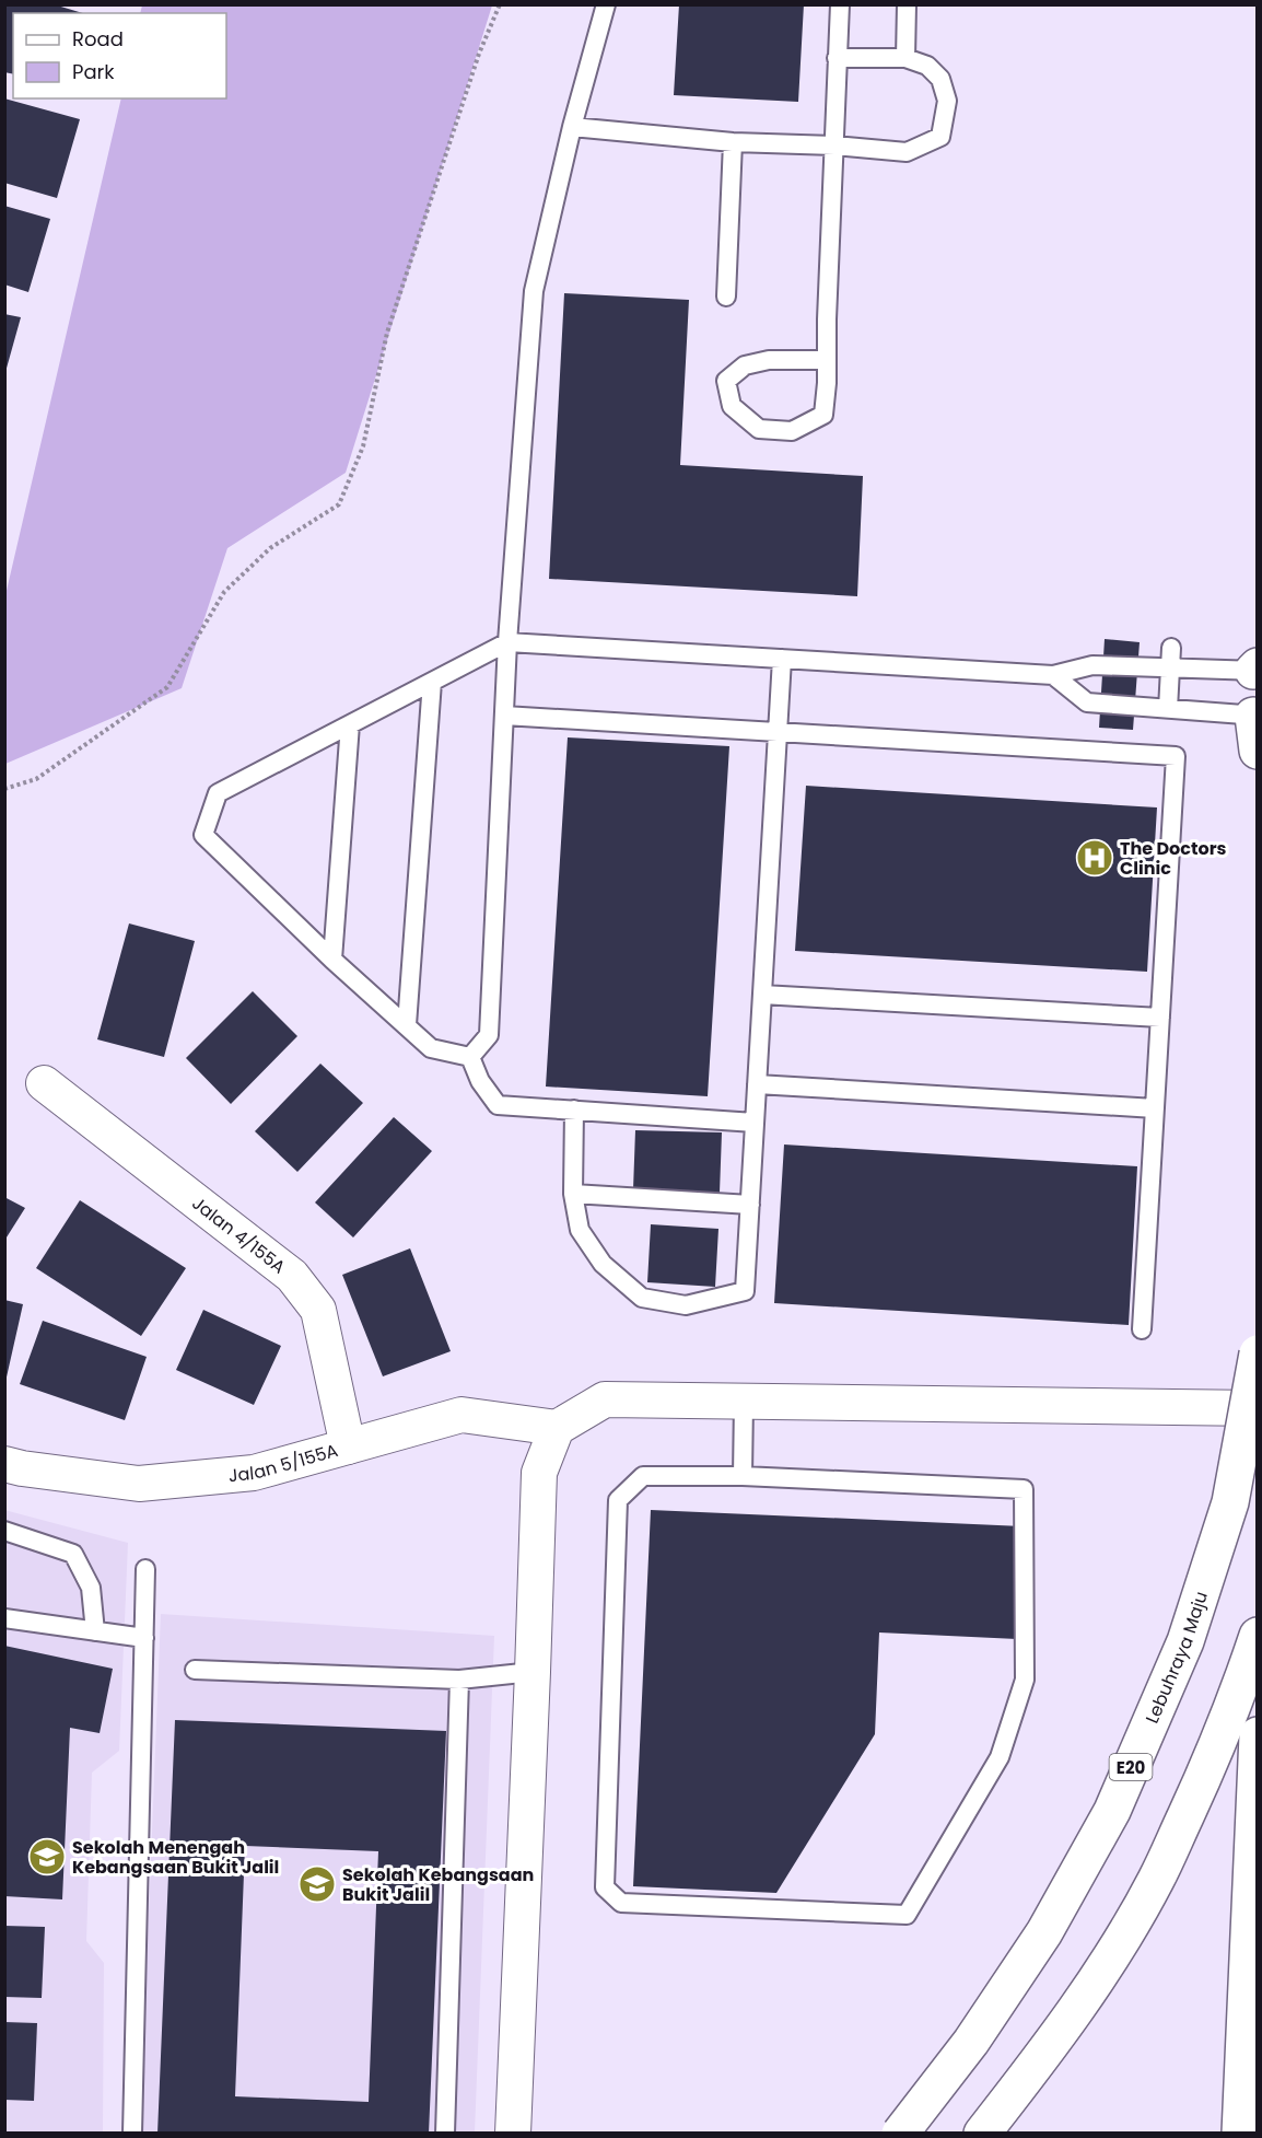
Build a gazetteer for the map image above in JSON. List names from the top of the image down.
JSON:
{
  "streets": {
    "main road": ["Lebuhraya Maju", "E20"],
    "street": ["Jalan 4/155A", "Jalan 5/155A"]
  },
  "crossings": [
    ["Jalan 4/155A", "Jalan 5/155A"]
  ],
  "places": {
    "hospital": ["The Doctors Clinic"],
    "school or university": ["Sekolah Menengah Kebangsaan Bukit Jalil", "Sekolah Kebangsaan Bukit Jalil"]
  },
  "legend": ["Road", "Park"]
}
